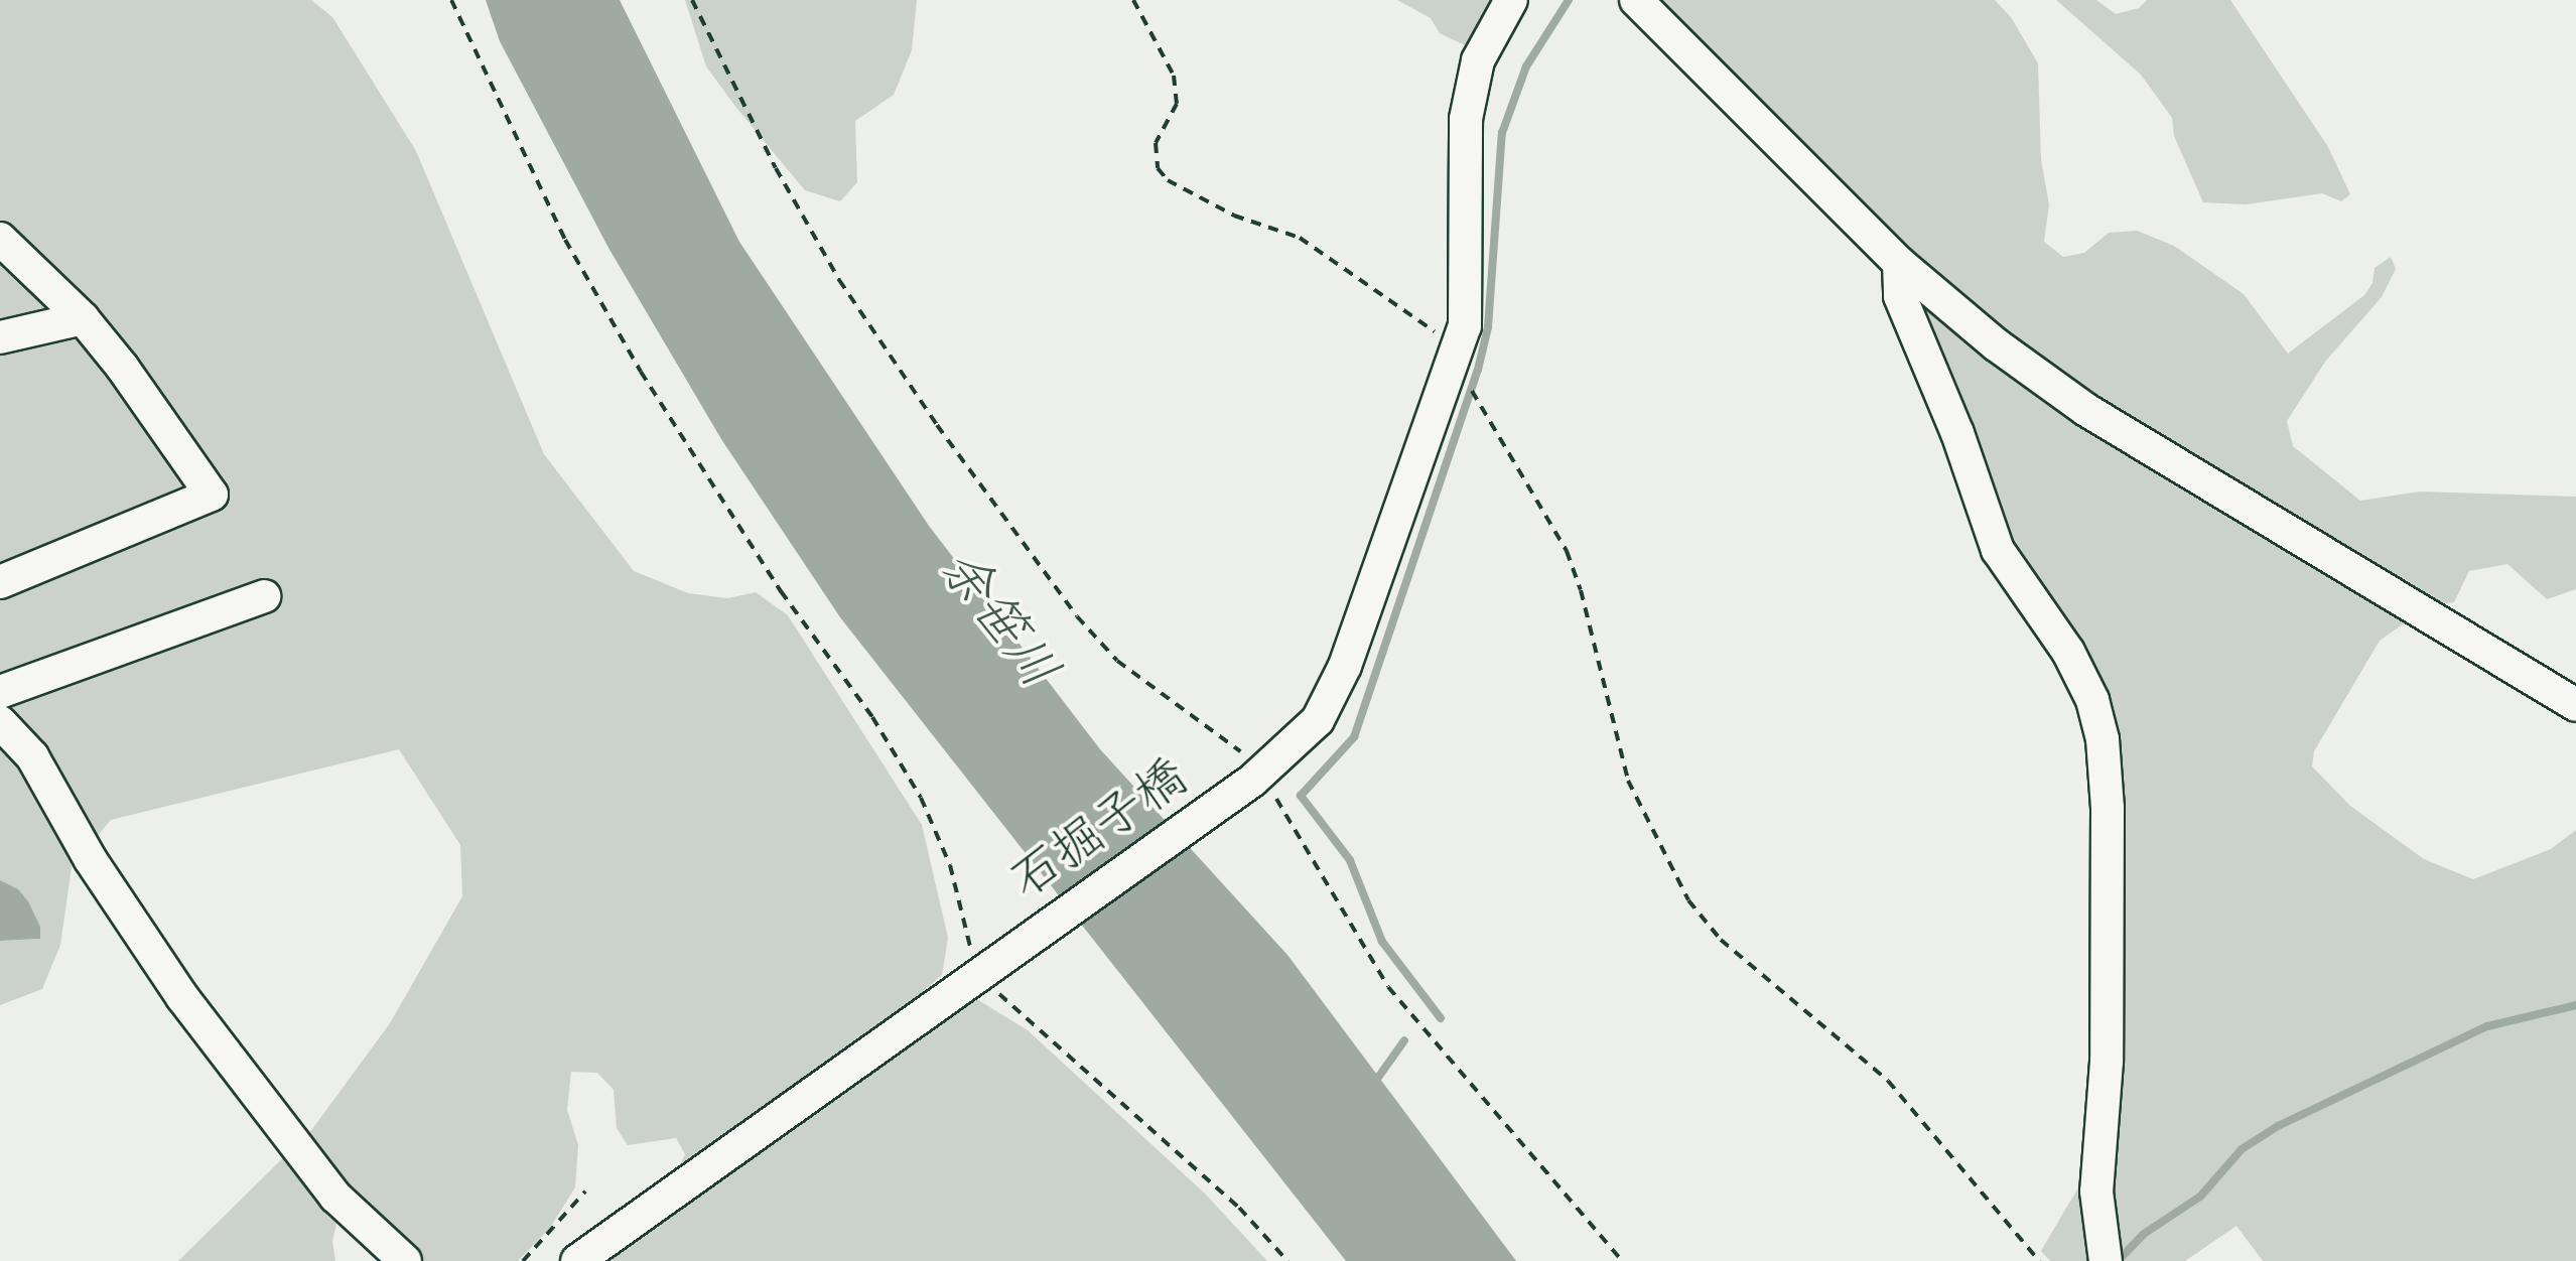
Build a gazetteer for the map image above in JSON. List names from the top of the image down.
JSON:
{
  "streets": {
    "street": ["石掘子橋"]
  },
  "water": ["余笹川"]
}
